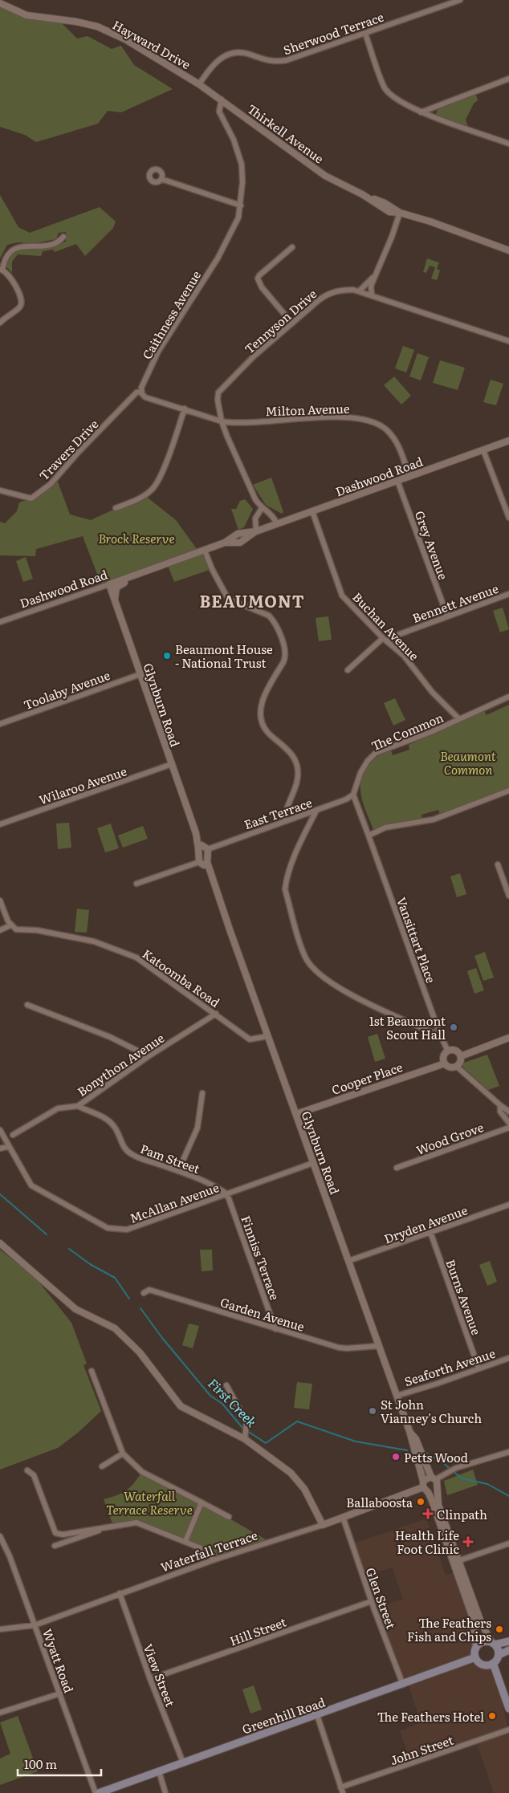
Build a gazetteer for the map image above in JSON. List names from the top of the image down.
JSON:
{
  "streets": {
    "main road": ["Greenhill Road"],
    "street": [
      "Sherwood Terrace",
      "Hayward Drive",
      "Thirkell Avenue",
      "Caithness Avenue",
      "Tennyson Drive",
      "Milton Avenue",
      "Travers Drive",
      "Dashwood Road",
      "Grey Avenue",
      "Bennett Avenue",
      "Buchan Avenue",
      "Toolaby Avenue",
      "Glynburn Road",
      "The Common",
      "Wilaroo Avenue",
      "East Terrace",
      "Vansittart Place",
      "Katoomba Road",
      "Bonython Avenue",
      "Cooper Place",
      "Wood Grove",
      "Pam Street",
      "McAllan Avenue",
      "Dryden Avenue",
      "Finniss Terrace",
      "Burns Avenue",
      "Garden Avenue",
      "Seaforth Avenue",
      "Waterfall Terrace",
      "Glen Street",
      "Hill Street",
      "Wyatt Road",
      "View Street",
      "John Street"
    ]
  },
  "crossings": [
    ["Sherwood Terrace", "Hayward Drive"],
    ["Sherwood Terrace", "Thirkell Avenue"],
    ["Hayward Drive", "Thirkell Avenue"],
    ["Thirkell Avenue", "Caithness Avenue"],
    ["Caithness Avenue", "Travers Drive"],
    ["Tennyson Drive", "Milton Avenue"],
    ["Milton Avenue", "Dashwood Road"],
    ["Dashwood Road", "Grey Avenue"],
    ["Dashwood Road", "Buchan Avenue"],
    ["Dashwood Road", "Glynburn Road"],
    ["Grey Avenue", "Bennett Avenue"],
    ["Bennett Avenue", "Buchan Avenue"],
    ["Buchan Avenue", "The Common"],
    ["Toolaby Avenue", "Glynburn Road"],
    ["Glynburn Road", "Wilaroo Avenue"],
    ["Glynburn Road", "East Terrace"],
    ["Glynburn Road", "Katoomba Road"],
    ["Glynburn Road", "Cooper Place"],
    ["Glynburn Road", "McAllan Avenue"],
    ["Glynburn Road", "Dryden Avenue"],
    ["Glynburn Road", "Garden Avenue"],
    ["Glynburn Road", "Seaforth Avenue"],
    ["Glynburn Road", "Waterfall Terrace"],
    ["Glynburn Road", "Greenhill Road"],
    ["The Common", "East Terrace"],
    ["Vansittart Place", "Cooper Place"],
    ["Katoomba Road", "Bonython Avenue"],
    ["Bonython Avenue", "Pam Street"],
    ["Pam Street", "McAllan Avenue"],
    ["Pam Street", "Finniss Terrace"],
    ["McAllan Avenue", "Finniss Terrace"],
    ["Dryden Avenue", "Burns Avenue"],
    ["Finniss Terrace", "Garden Avenue"],
    ["Burns Avenue", "Seaforth Avenue"],
    ["Waterfall Terrace", "Glen Street"],
    ["Waterfall Terrace", "Wyatt Road"],
    ["Waterfall Terrace", "View Street"],
    ["Glen Street", "Hill Street"],
    ["Glen Street", "Greenhill Road"],
    ["Hill Street", "View Street"],
    ["Wyatt Road", "Greenhill Road"],
    ["View Street", "Greenhill Road"]
  ],
  "districts": ["BEAUMONT"],
  "water": ["First Creek"],
  "parks": ["Brock Reserve", "Beaumont Common", "Waterfall Terrace Reserve"],
  "places": {
    "other": [
      "Beaumont House - National Trust",
      "1st Beaumont Scout Hall",
      "St John Vianney's Church",
      "Petts Wood",
      "Ballaboosta",
      "The Feathers Fish and Chips",
      "The Feathers Hotel"
    ],
    "health": ["Clinpath", "Health Life Foot Clinic"]
  },
  "scale_bar": "100 m"
}
